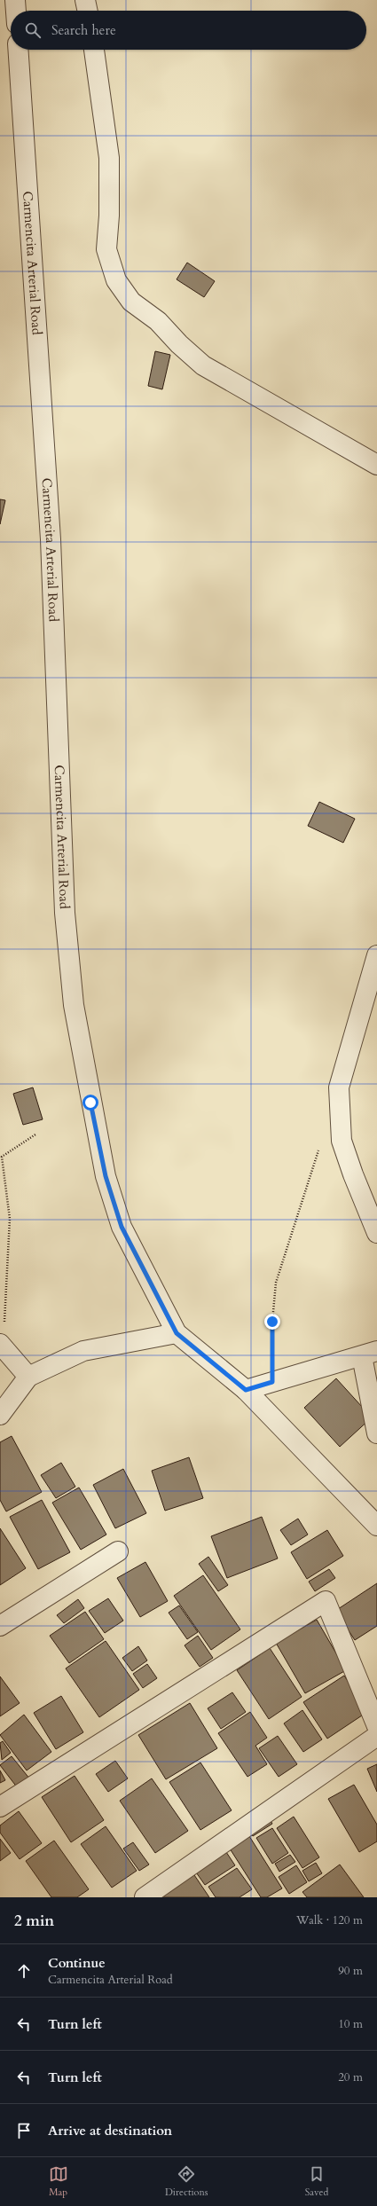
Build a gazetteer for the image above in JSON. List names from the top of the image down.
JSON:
{
  "streets": {
    "street": ["Carmencita Arterial Road"]
  },
  "page": {
    "search": "Search here",
    "heading": ["2 min", "Walk · 120 m"],
    "list": [
      ["Continue", "Carmencita Arterial Road", "90 m"],
      ["Turn left", "10 m"],
      ["Turn left", "20 m"],
      "Arrive at destination"
    ],
    "nav": ["Map", "Directions", "Saved"]
  }
}
